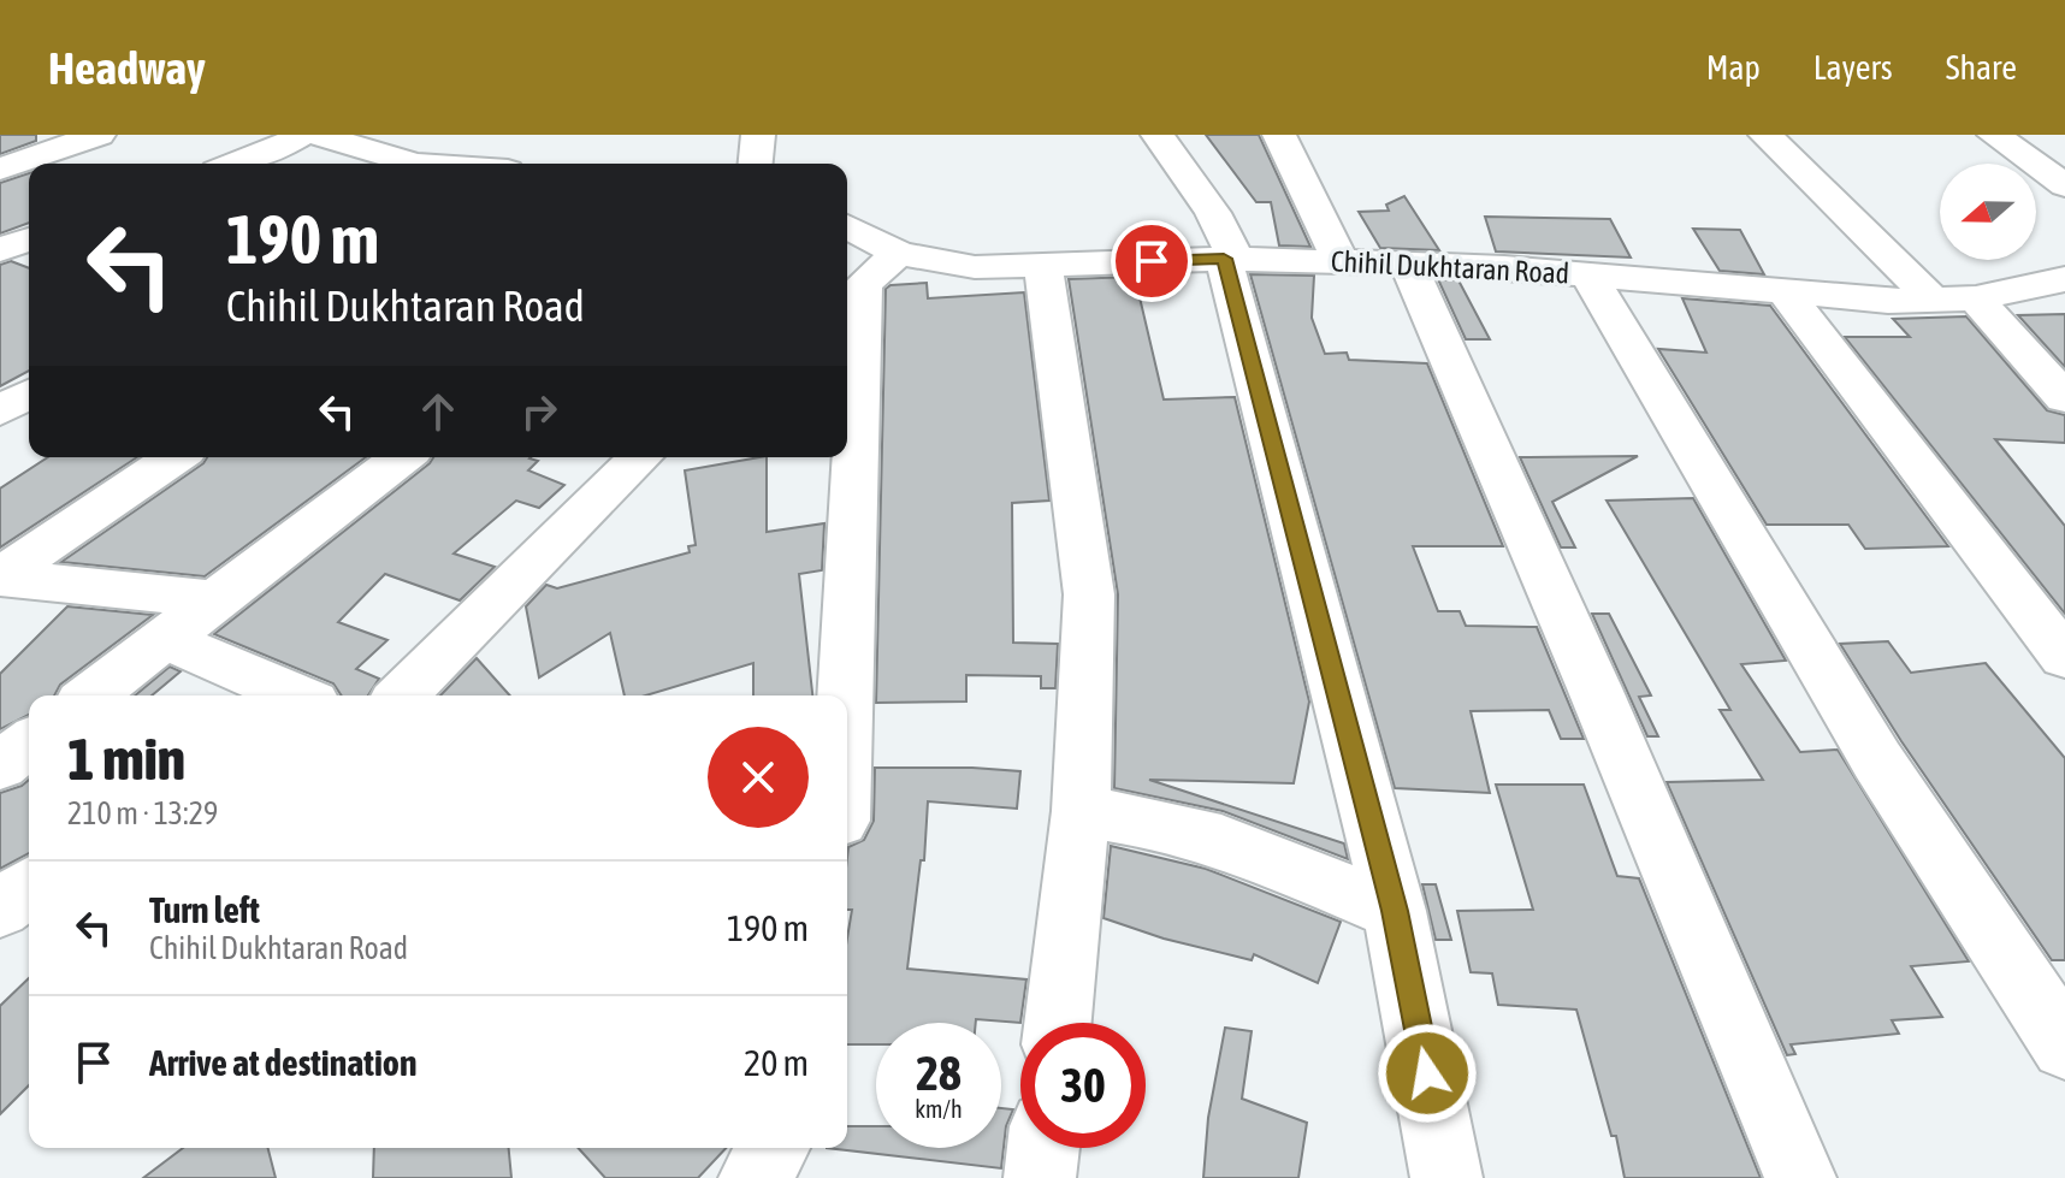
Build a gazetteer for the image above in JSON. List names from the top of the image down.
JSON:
{
  "streets": {
    "street": ["Chihil Dukhtaran Road"]
  },
  "north": "left",
  "page": {
    "header": "Headway",
    "nav": ["Map", "Layers", "Share"],
    "turn": ["190 m", "Chihil Dukhtaran Road"],
    "heading": ["1 min", "210 m · 13:29"],
    "list": [
      {
        "name": "Turn left",
        "note": "Chihil Dukhtaran Road",
        "value": "190 m"
      },
      {
        "name": "Arrive at destination",
        "value": "20 m"
      }
    ],
    "speed": "28 km/h",
    "limit": "30"
  }
}
